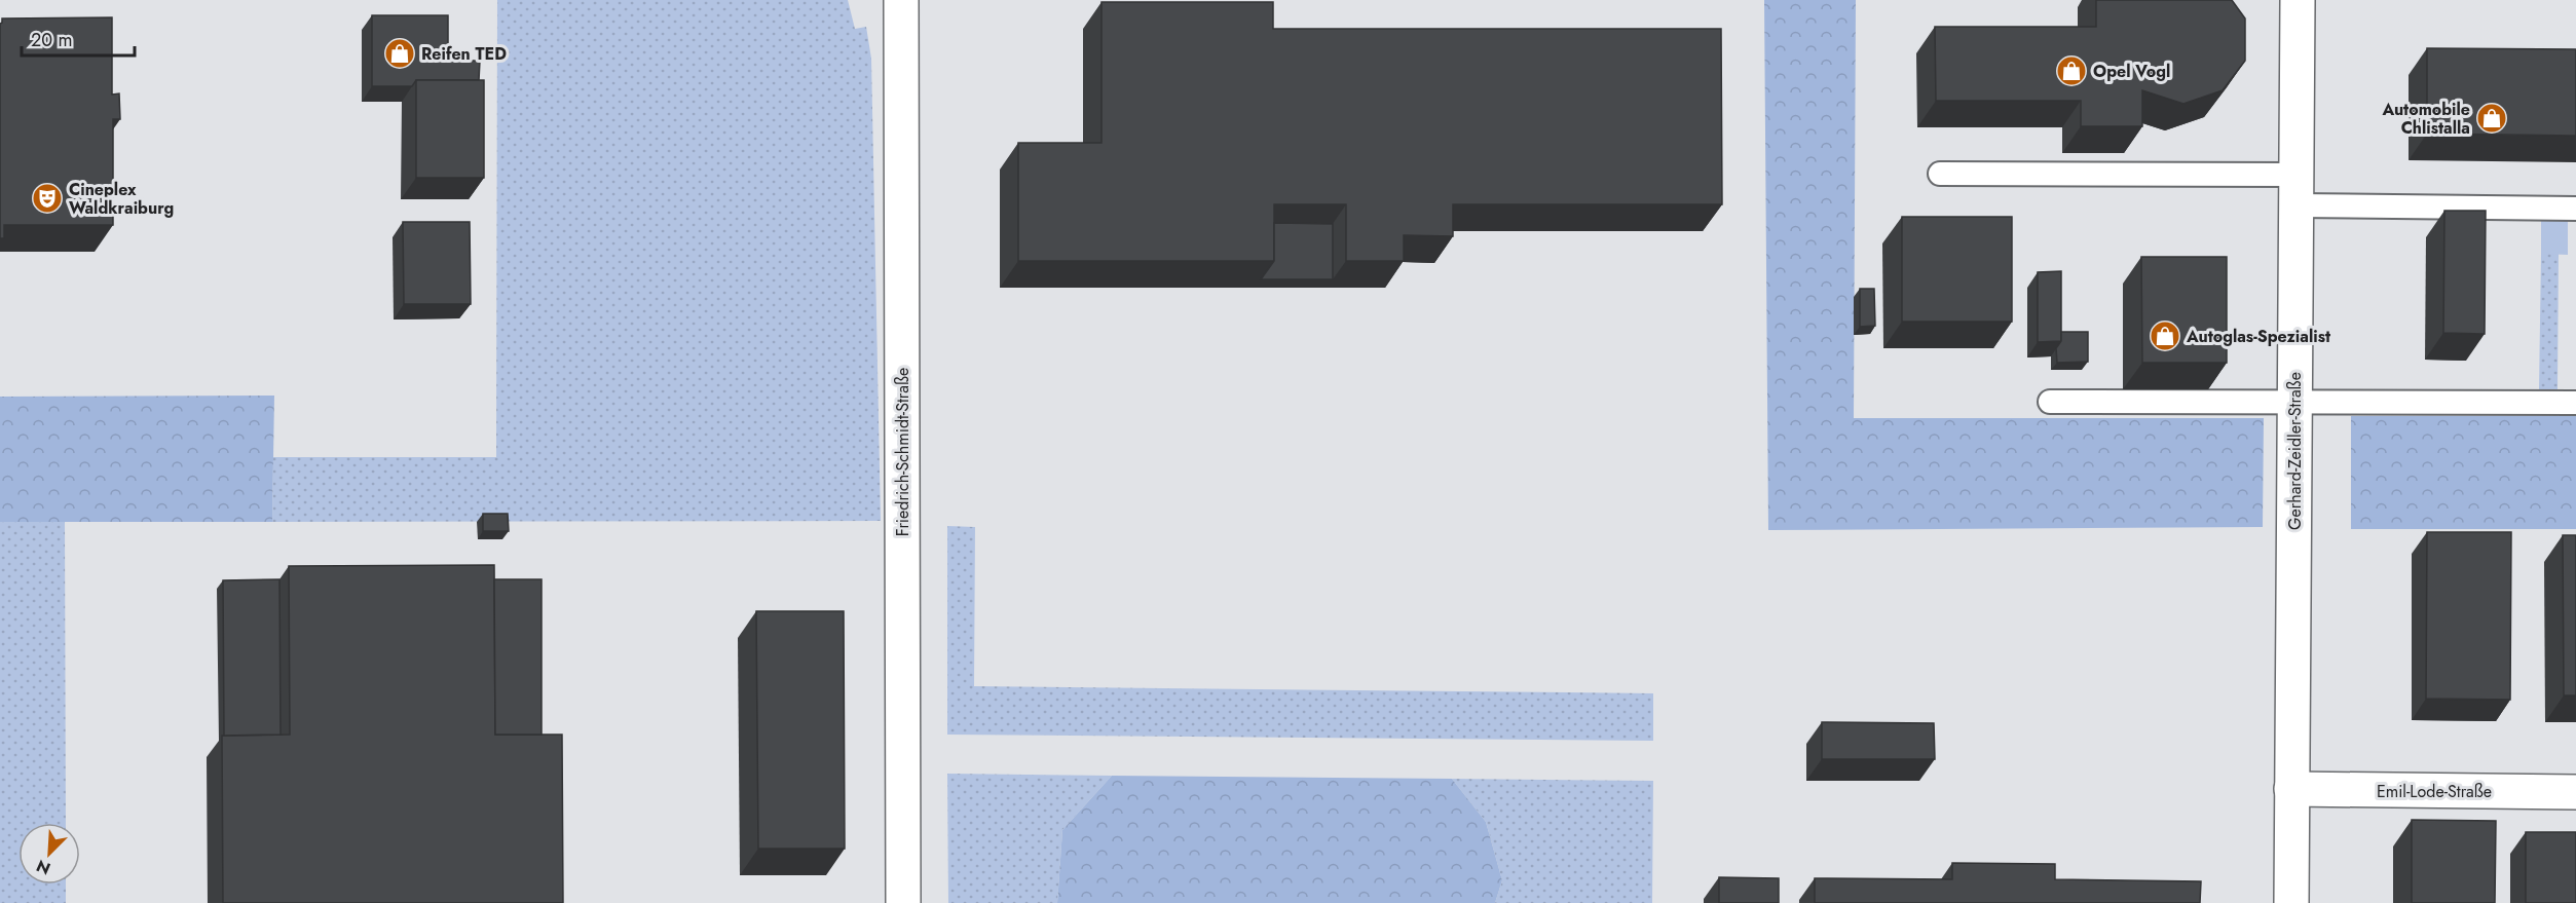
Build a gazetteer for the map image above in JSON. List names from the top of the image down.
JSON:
{
  "streets": {
    "street": ["Gerhard-Zeidler-Straße", "Friedrich-Schmidt-Straße", "Emil-Lode-Straße"]
  },
  "crossings": [
    ["Gerhard-Zeidler-Straße", "Emil-Lode-Straße"]
  ],
  "places": {
    "shop": [
      "Reifen TED",
      "Opel Vogl",
      "Automobile Chlistalla",
      "Autoglas-Spezialist"
    ],
    "theatre": ["Cineplex Waldkraiburg"]
  },
  "scale_bar": "20 m",
  "north": "bottom left"
}
